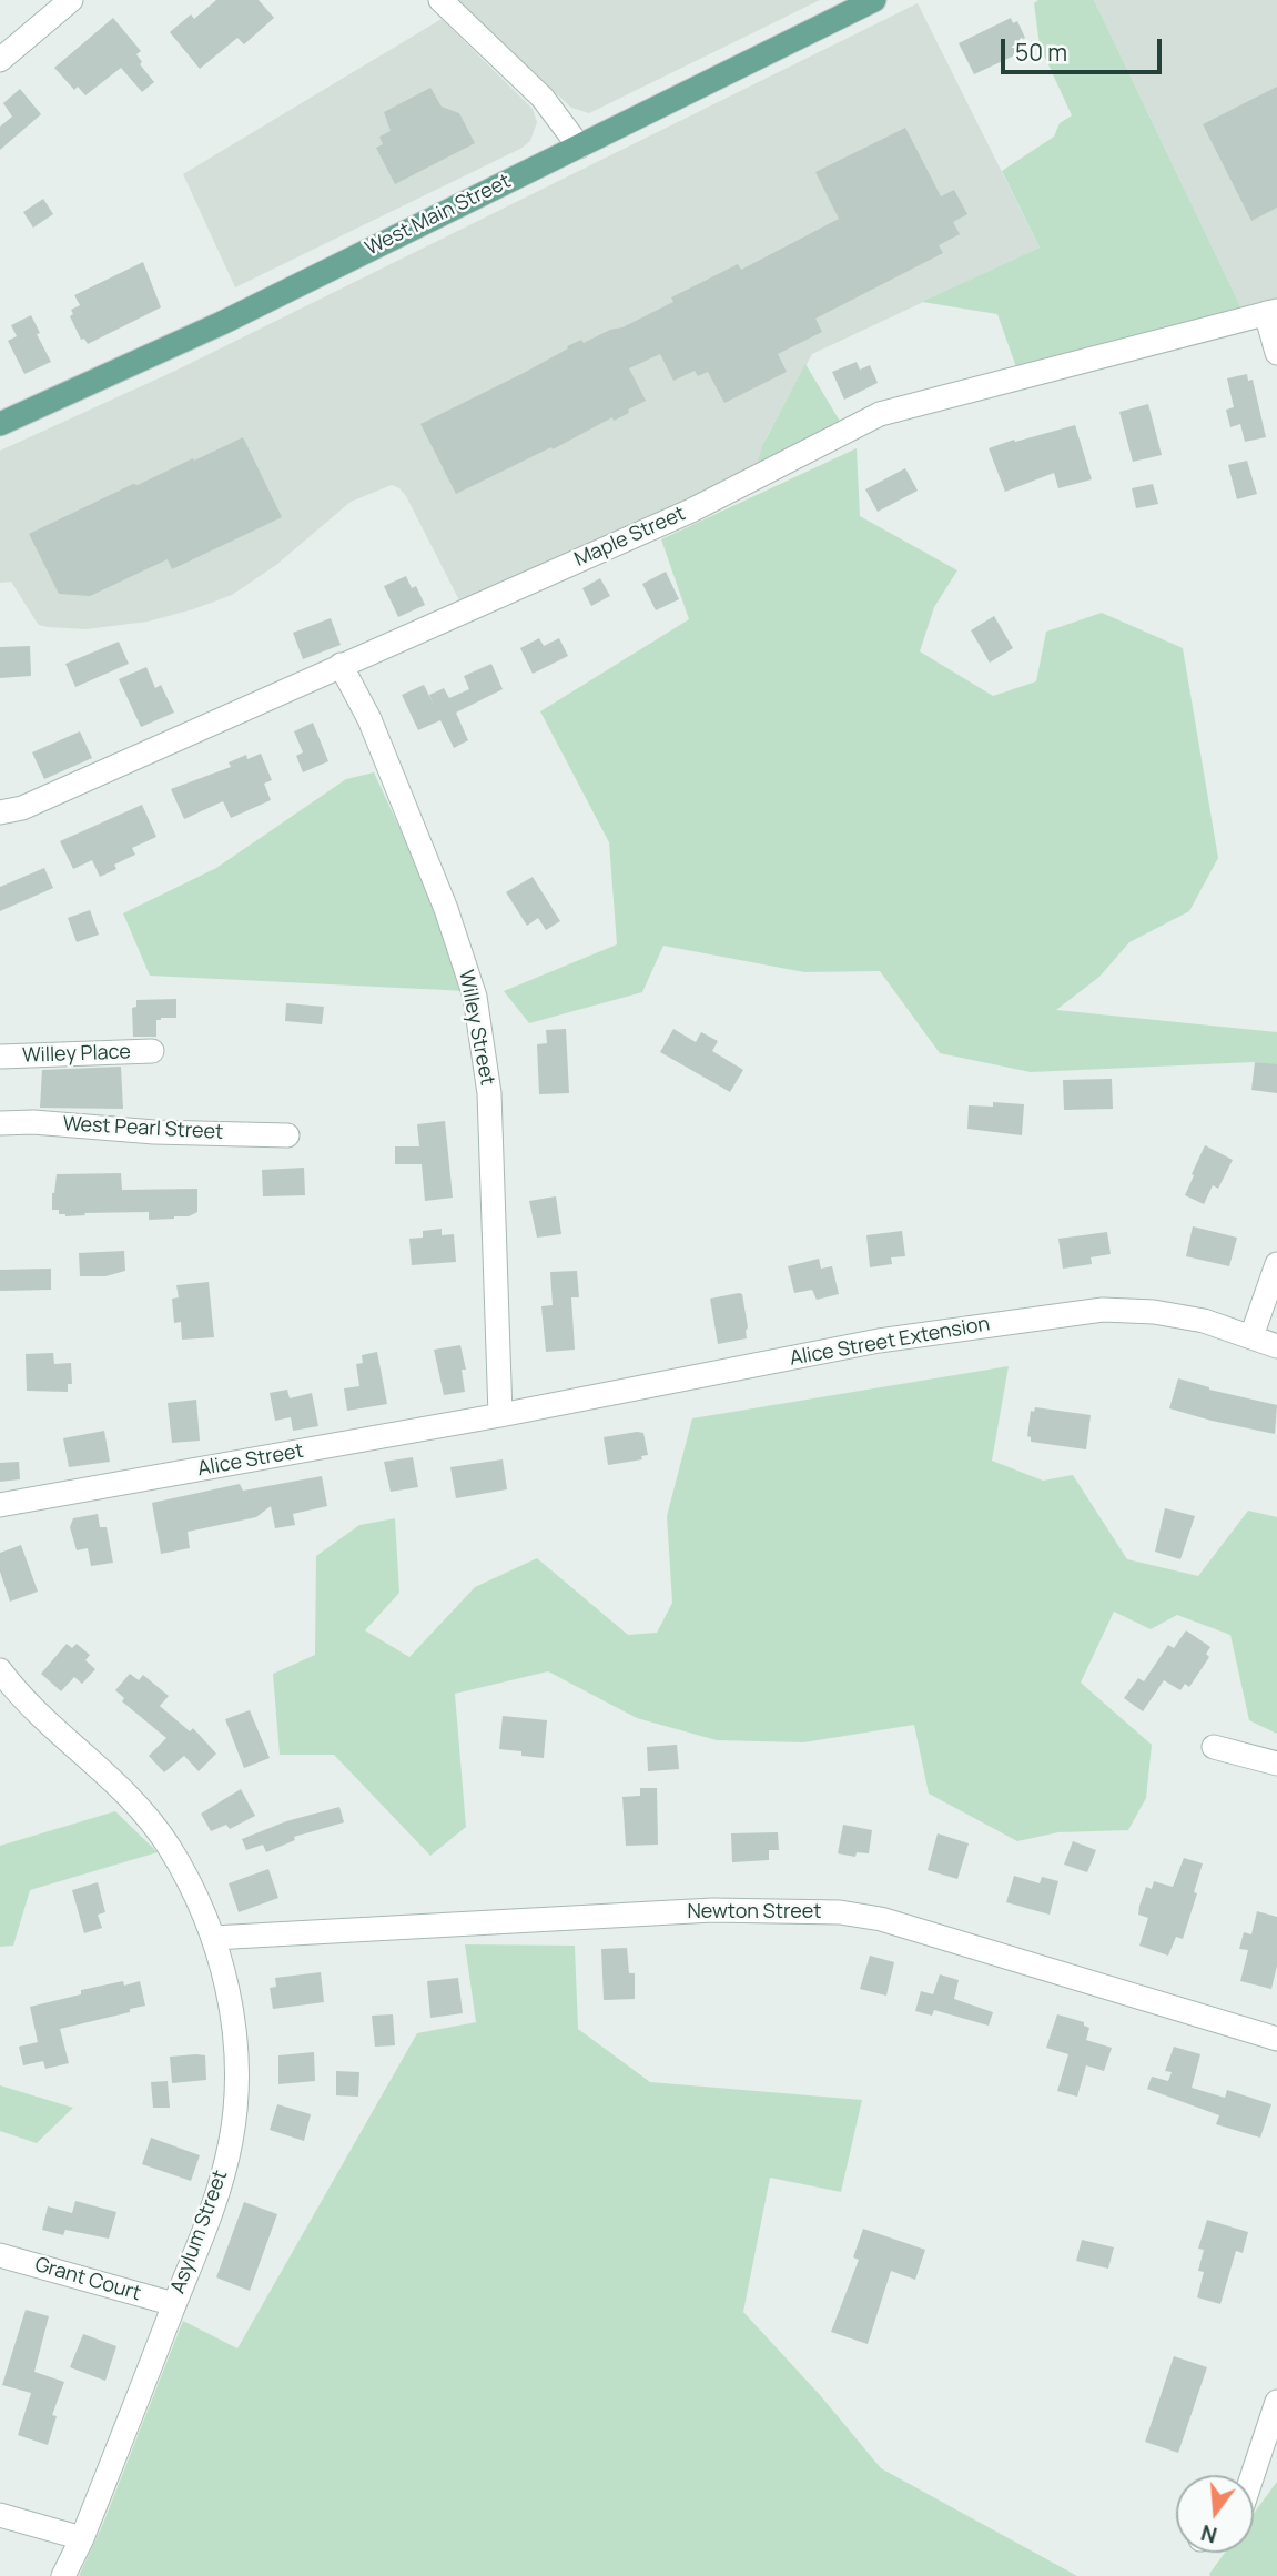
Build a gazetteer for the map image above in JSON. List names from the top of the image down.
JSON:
{
  "streets": {
    "main road": ["West Main Street"],
    "street": [
      "Maple Street",
      "Willey Street",
      "Willey Place",
      "West Pearl Street",
      "Alice Street Extension",
      "Alice Street",
      "Newton Street",
      "Asylum Street",
      "Grant Court"
    ]
  },
  "crossings": [
    ["Maple Street", "Willey Street"],
    ["Willey Street", "Alice Street Extension"],
    ["Willey Street", "Alice Street"],
    ["Alice Street Extension", "Alice Street"],
    ["Newton Street", "Asylum Street"],
    ["Asylum Street", "Grant Court"]
  ],
  "scale_bar": "50 m",
  "north": "bottom"
}
